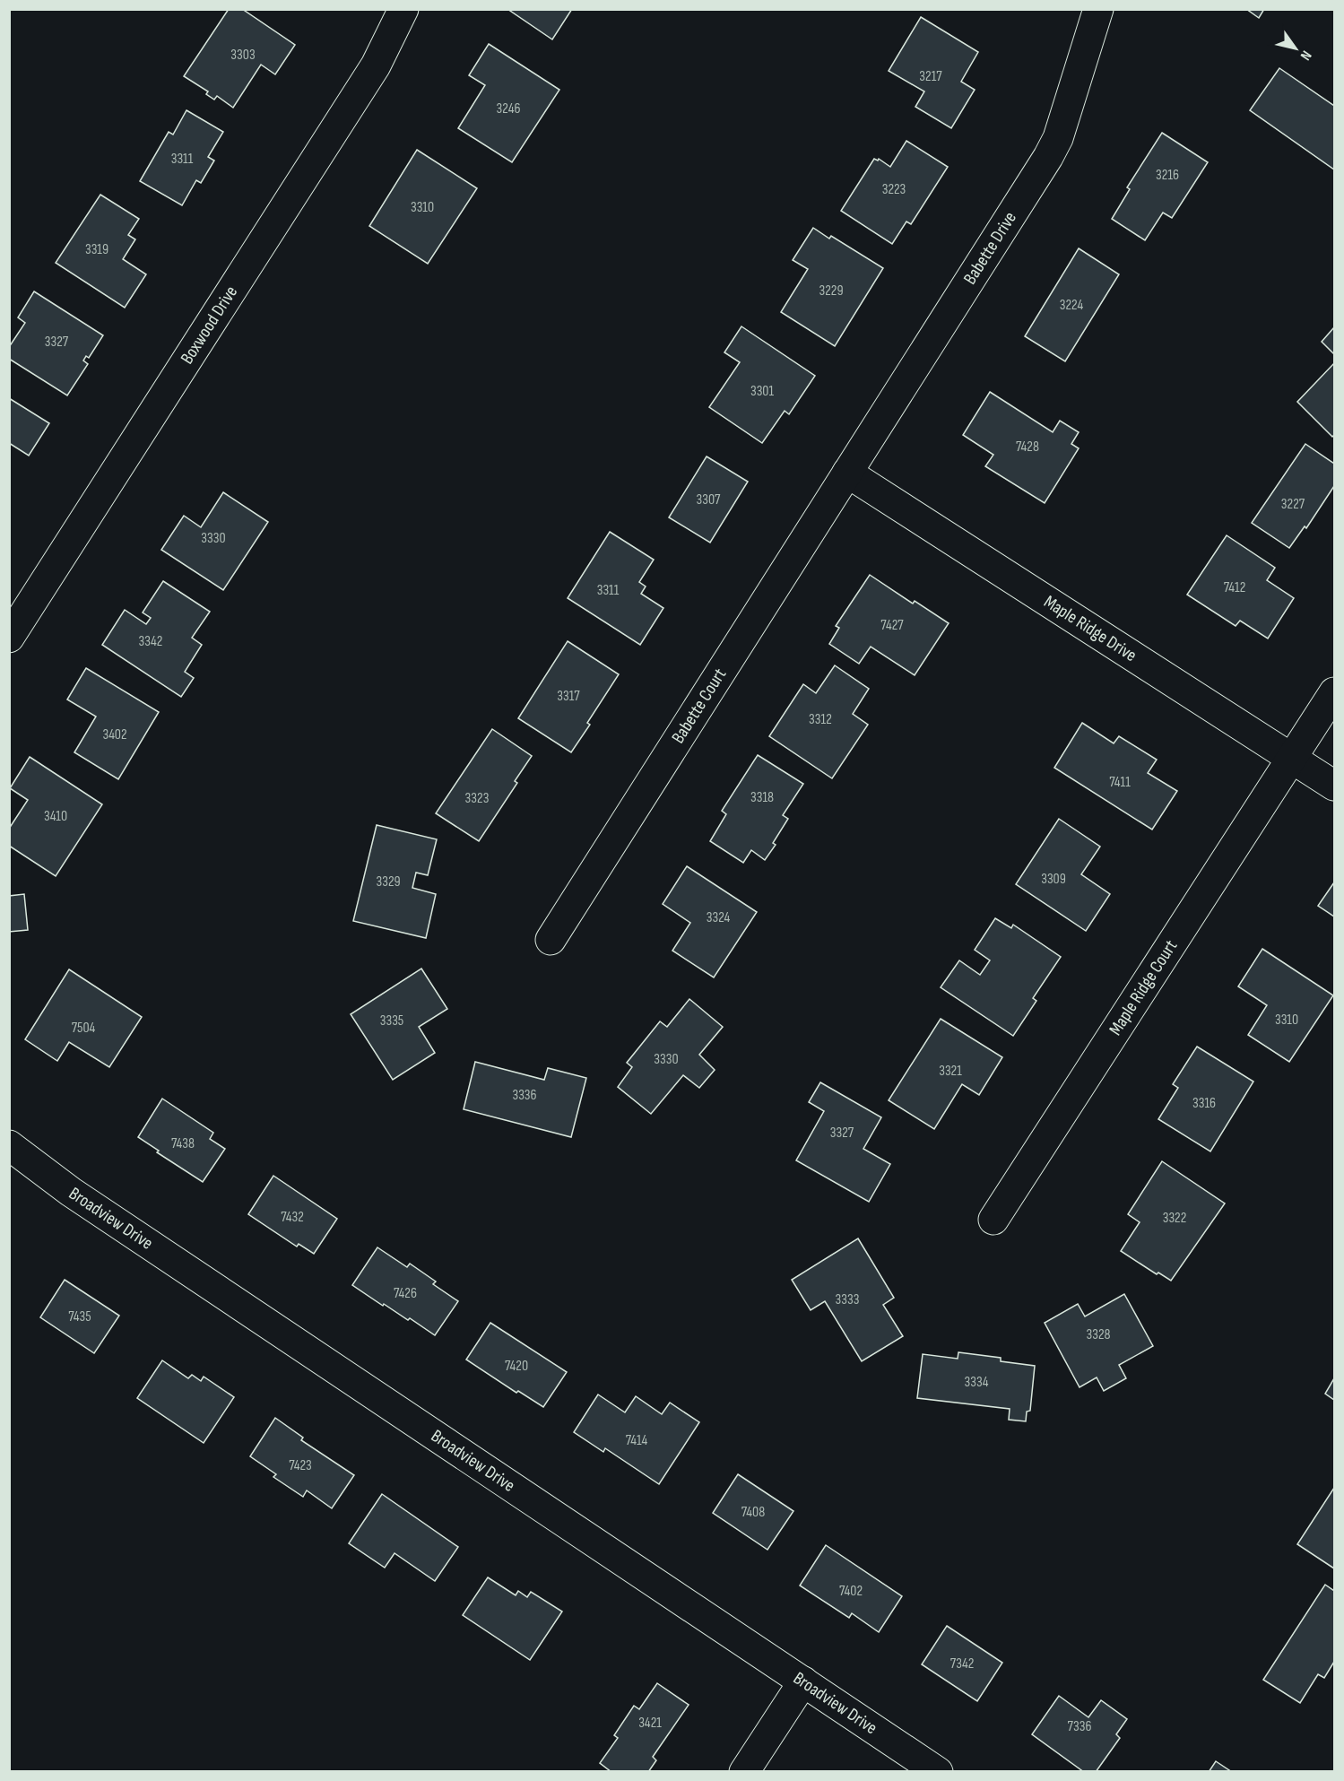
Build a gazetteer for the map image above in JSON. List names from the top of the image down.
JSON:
{
  "streets": {
    "street": [
      "Babette Drive",
      "Boxwood Drive",
      "Maple Ridge Drive",
      "Babette Court",
      "Maple Ridge Court",
      "Broadview Drive"
    ]
  },
  "crossings": [
    ["Babette Drive", "Maple Ridge Drive"],
    ["Babette Drive", "Babette Court"],
    ["Maple Ridge Drive", "Babette Court"],
    ["Maple Ridge Drive", "Maple Ridge Court"]
  ],
  "house_numbers": [
    "3303",
    "3217",
    "3246",
    "3311",
    "3216",
    "3223",
    "3310",
    "3319",
    "3229",
    "3224",
    "3327",
    "3301",
    "7428",
    "3307",
    "3227",
    "3330",
    "7412",
    "3311",
    "7427",
    "3342",
    "3317",
    "3312",
    "3402",
    "7411",
    "3318",
    "3323",
    "3410",
    "3309",
    "3329",
    "3324",
    "3310",
    "3335",
    "7504",
    "3330",
    "3321",
    "3336",
    "3316",
    "3327",
    "7438",
    "7432",
    "3322",
    "7426",
    "3333",
    "7435",
    "3328",
    "7420",
    "3334",
    "7414",
    "7423",
    "7408",
    "7402",
    "7342",
    "3421",
    "7336"
  ],
  "north": "bottom right"
}
